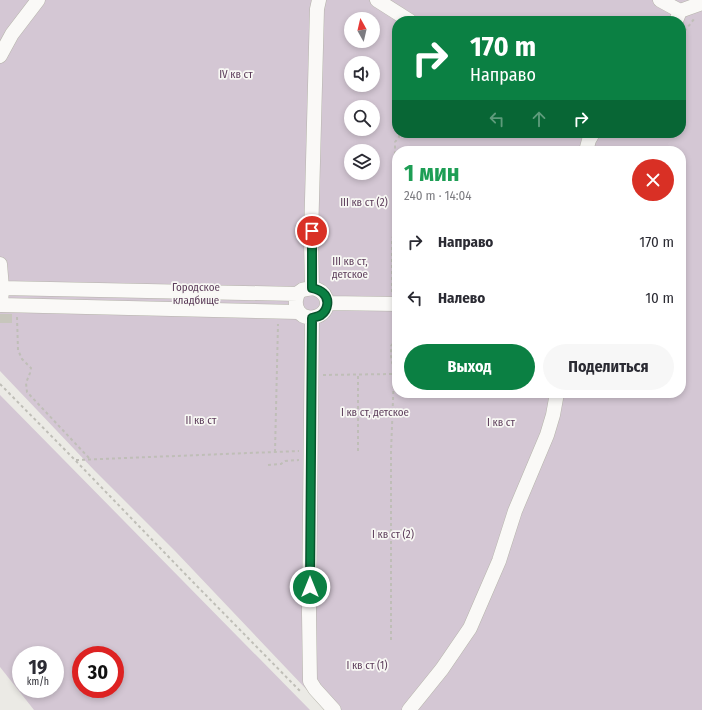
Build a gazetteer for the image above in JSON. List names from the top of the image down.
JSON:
{
  "parks": [
    "IV кв ст",
    "III кв ст (2)",
    "III кв ст, детское",
    "Городское кладбище",
    "I кв ст, детское",
    "II кв ст",
    "I кв ст",
    "I кв ст (2)",
    "I кв ст (1)"
  ],
  "north": "top",
  "page": {
    "turn": ["170 m", "Направо"],
    "heading": ["1 мин", "240 m · 14:04"],
    "list": [
      {
        "name": "Направо",
        "value": "170 m"
      },
      {
        "name": "Налево",
        "value": "10 m"
      }
    ],
    "buttons": ["Выход", "Поделиться"],
    "speed": "19 km/h",
    "limit": "30"
  }
}
